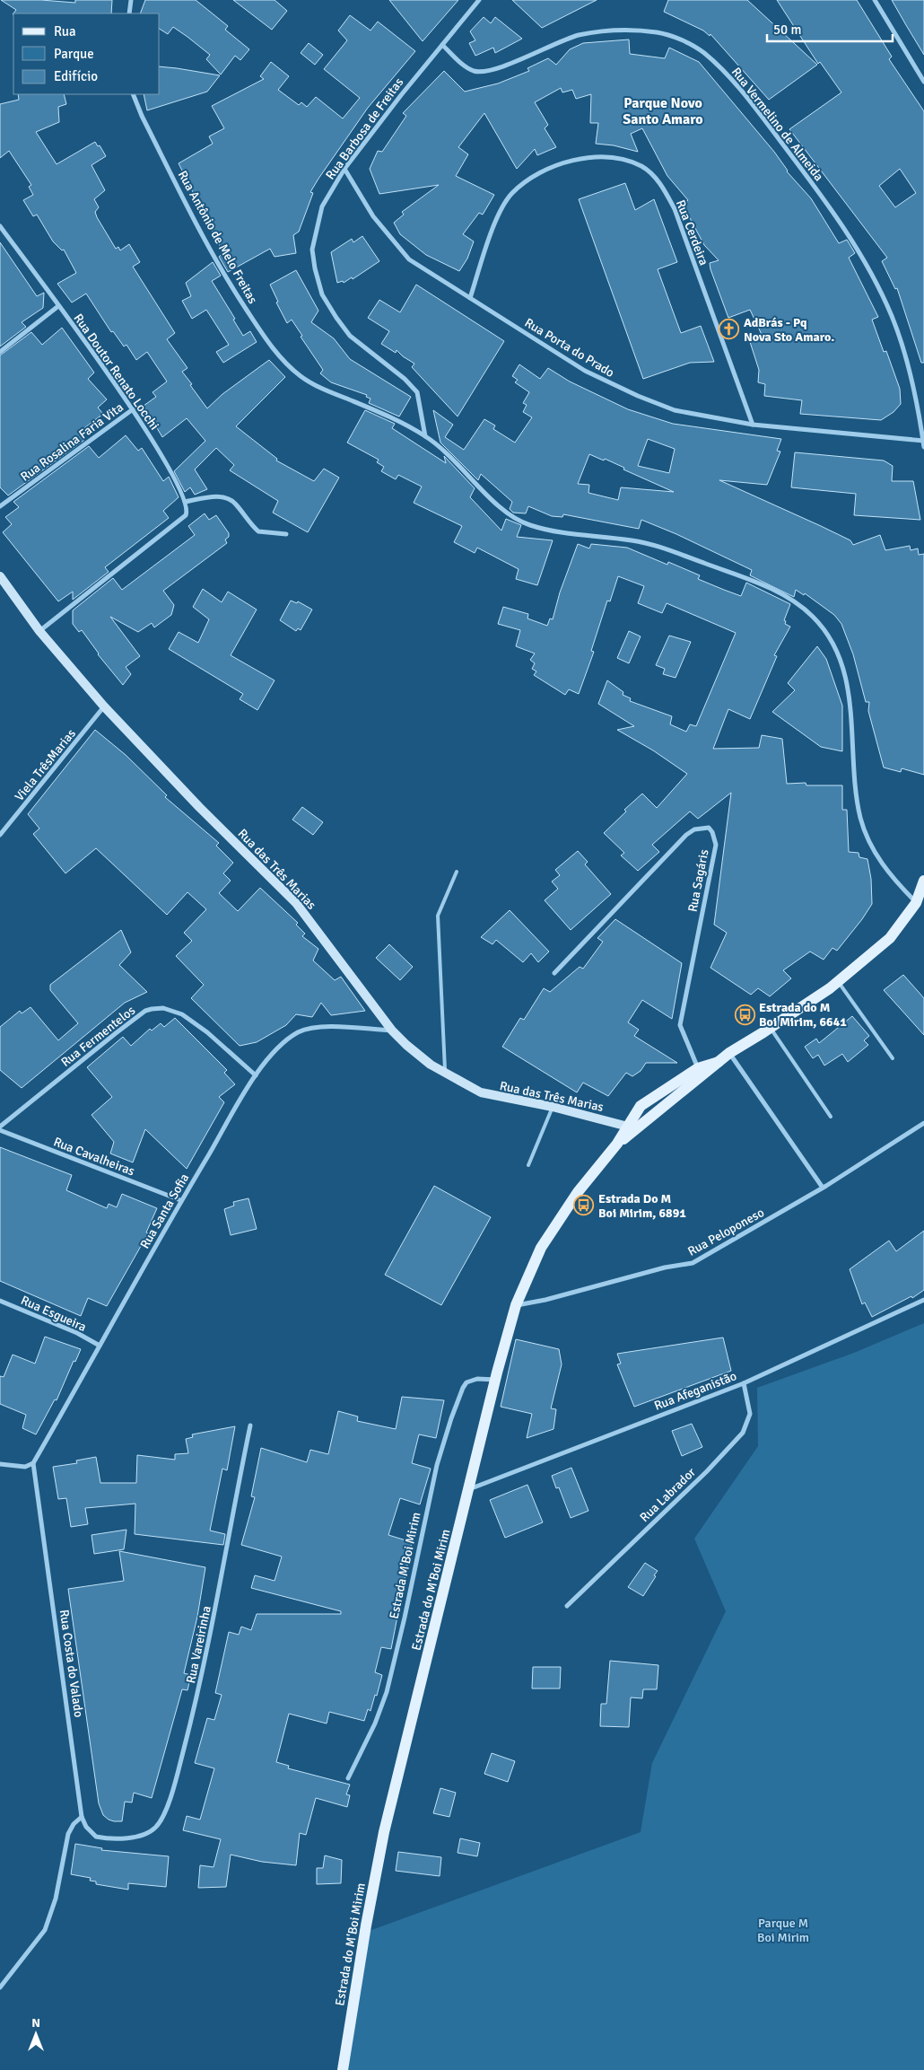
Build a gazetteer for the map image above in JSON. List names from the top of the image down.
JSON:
{
  "streets": {
    "main road": ["Estrada do M'Boi Mirim"],
    "street": [
      "Rua Vermelino de Almeida",
      "Rua Barbosa de Freitas",
      "Rua Cerdeira",
      "Rua Antônio de Melo Freitas",
      "Rua Porta do Prado",
      "Rua Doutor Renato Locchi",
      "Rua Rosalina Faria Vita",
      "Viela TrêsMarias",
      "Rua das Três Marias",
      "Rua Sagáris",
      "Rua Fermentelos",
      "Rua Cavalheiras",
      "Rua Santa Sofia",
      "Rua Peloponeso",
      "Rua Esgueira",
      "Rua Afeganistão",
      "Rua Labrador",
      "Estrada M'Boi Mirim",
      "Rua Vareirinha",
      "Rua Costa do Valado"
    ]
  },
  "crossings": [
    ["Rua Vermelino de Almeida", "Rua Barbosa de Freitas"],
    ["Rua Vermelino de Almeida", "Rua Porta do Prado"],
    ["Rua Barbosa de Freitas", "Rua Antônio de Melo Freitas"],
    ["Rua Barbosa de Freitas", "Rua Porta do Prado"],
    ["Rua Cerdeira", "Rua Porta do Prado"],
    ["Rua Antônio de Melo Freitas", "Estrada do M'Boi Mirim"],
    ["Rua Doutor Renato Locchi", "Rua Rosalina Faria Vita"],
    ["Viela TrêsMarias", "Rua das Três Marias"],
    ["Rua das Três Marias", "Rua Santa Sofia"],
    ["Rua das Três Marias", "Estrada do M'Boi Mirim"],
    ["Rua Sagáris", "Estrada do M'Boi Mirim"],
    ["Rua Fermentelos", "Rua Cavalheiras"],
    ["Rua Fermentelos", "Rua Santa Sofia"],
    ["Rua Cavalheiras", "Rua Santa Sofia"],
    ["Rua Santa Sofia", "Rua Esgueira"],
    ["Rua Santa Sofia", "Rua Costa do Valado"],
    ["Rua Peloponeso", "Estrada do M'Boi Mirim"],
    ["Rua Afeganistão", "Rua Labrador"],
    ["Rua Afeganistão", "Estrada do M'Boi Mirim"],
    ["Estrada M'Boi Mirim", "Estrada do M'Boi Mirim"],
    ["Rua Vareirinha", "Rua Costa do Valado"]
  ],
  "districts": ["Parque Novo Santo Amaro"],
  "parks": ["Parque M Boi Mirim"],
  "places": {
    "church": ["AdBrás - Pq Nova Sto Amaro."],
    "bus stop": ["Estrada do M Boi Mirim, 6641", "Estrada Do M Boi Mirim, 6891"]
  },
  "legend": ["Rua", "Parque", "Edifício"],
  "scale_bar": "50 m",
  "north": "top"
}
